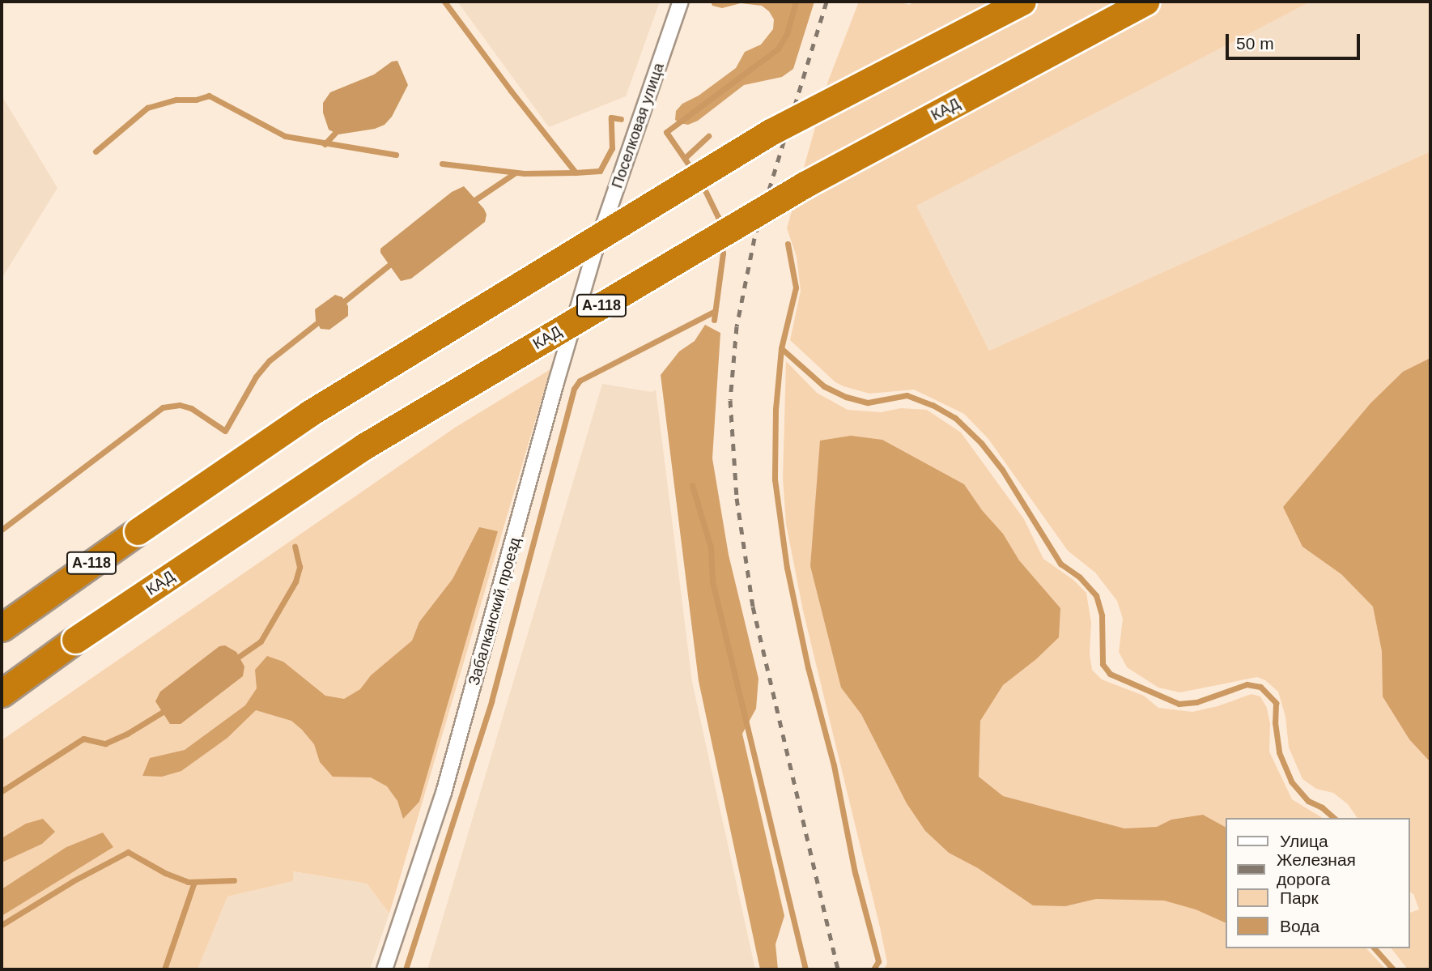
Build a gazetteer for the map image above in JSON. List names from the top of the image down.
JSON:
{
  "streets": {
    "highway": ["КАД", "А-118"],
    "street": ["Поселковая улица", "Забалканский проезд"]
  },
  "crossings": [
    ["Поселковая улица", "Забалканский проезд"]
  ],
  "legend": [
    "Улица",
    "Железная дорога",
    "Парк",
    "Вода"
  ],
  "scale_bar": "50 m"
}
